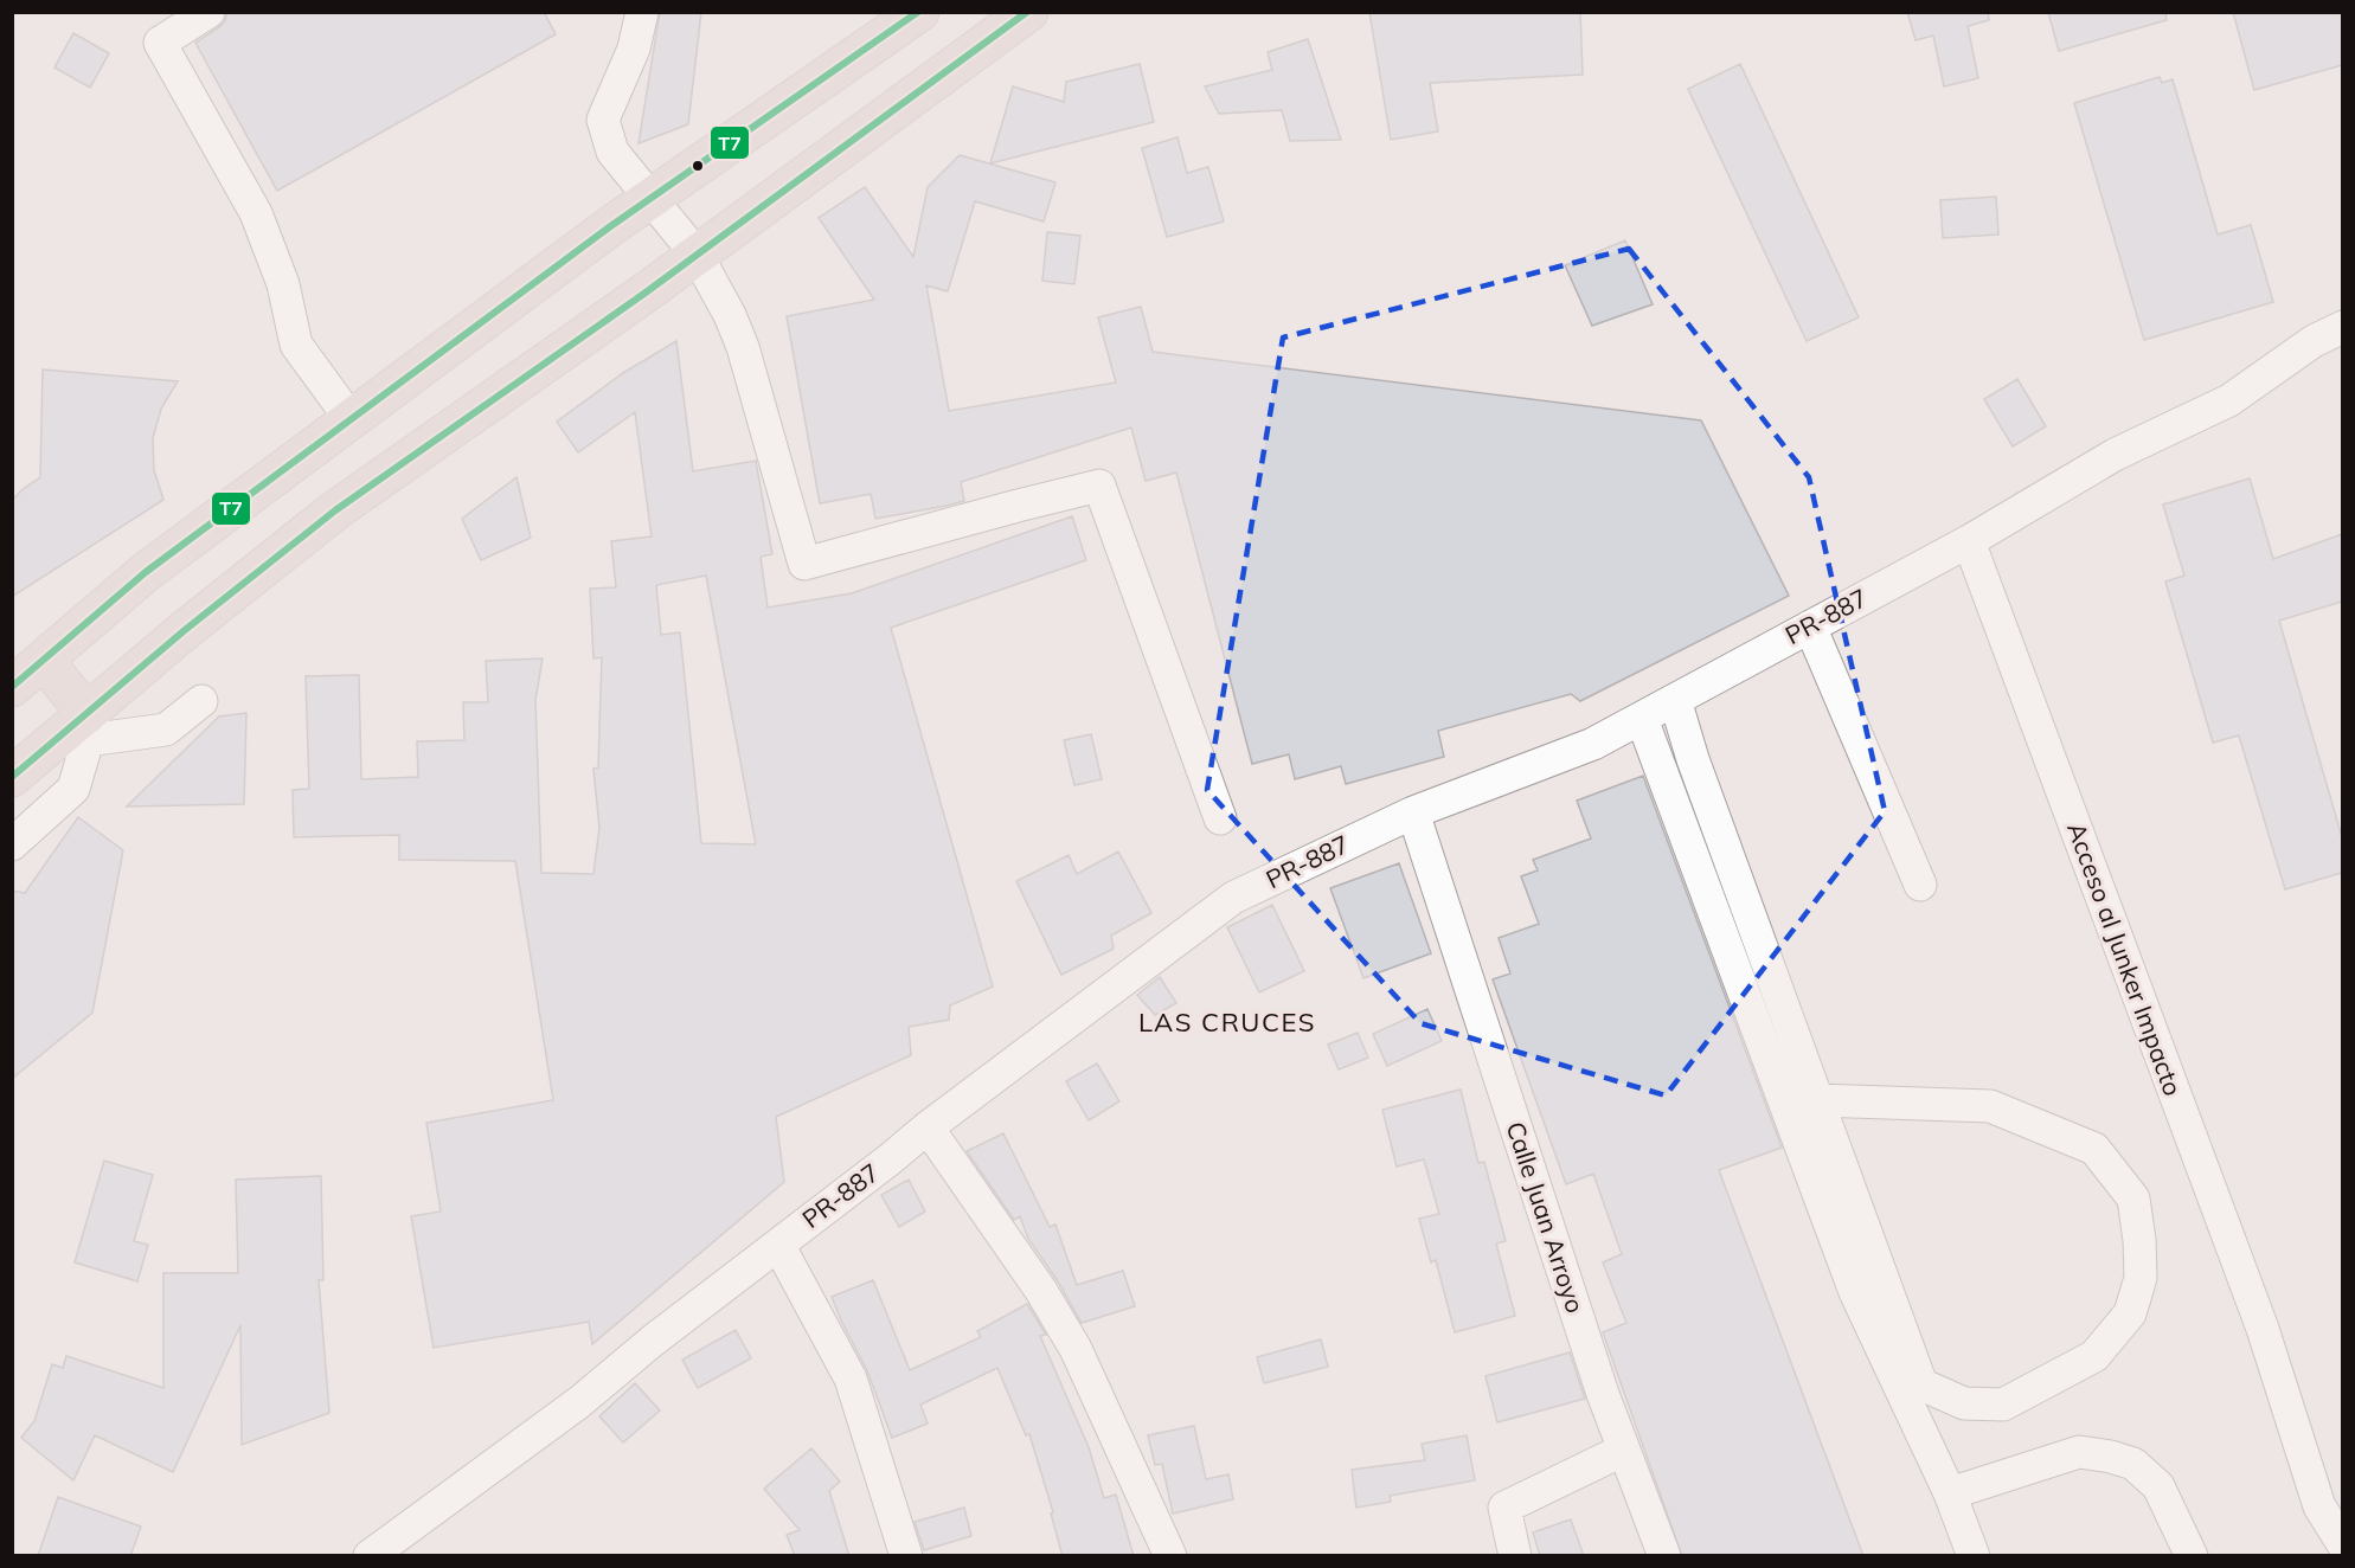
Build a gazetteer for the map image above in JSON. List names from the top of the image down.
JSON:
{
  "streets": {
    "street": ["PR-887", "Acceso al Junker Impacto", "Calle Juan Arroyo"]
  },
  "crossings": [
    ["PR-887", "Acceso al Junker Impacto"],
    ["PR-887", "Calle Juan Arroyo"]
  ],
  "districts": ["LAS CRUCES"],
  "lines": ["transit line T7"]
}
